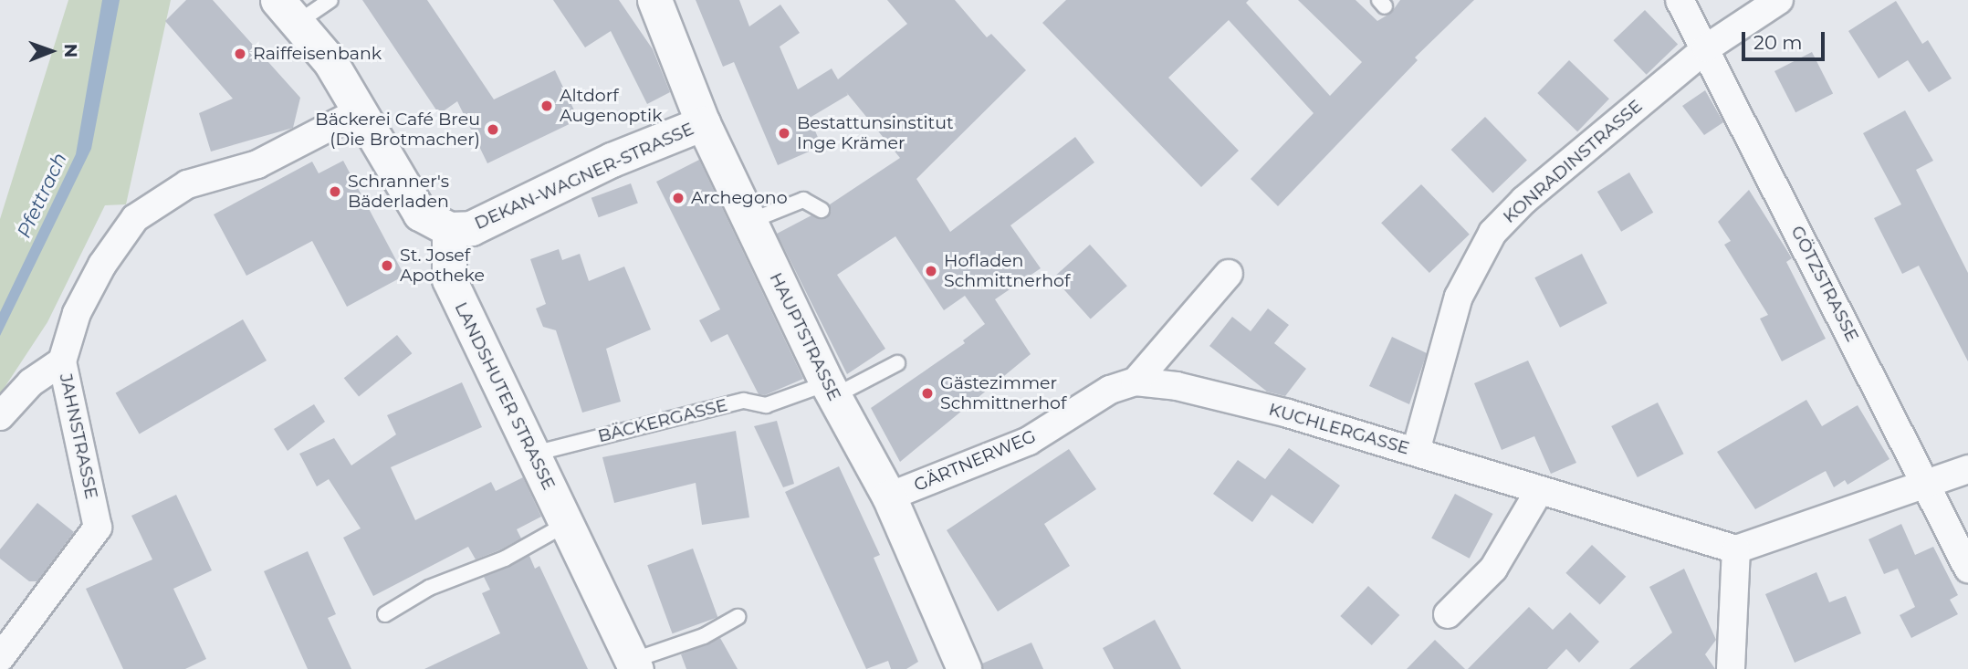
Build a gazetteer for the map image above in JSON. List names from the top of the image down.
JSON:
{
  "streets": {
    "street": [
      "KONRADINSTRASSE",
      "DEKAN-WAGNER-STRASSE",
      "GÖTZSTRASSE",
      "HAUPTSTRASSE",
      "LANDSHUTER STRASSE",
      "KUCHLERGASSE",
      "JAHNSTRASSE",
      "GÄRTNERWEG"
    ],
    "lane": ["BÄCKERGASSE"]
  },
  "crossings": [
    ["KONRADINSTRASSE", "GÖTZSTRASSE"],
    ["KONRADINSTRASSE", "KUCHLERGASSE"],
    ["DEKAN-WAGNER-STRASSE", "HAUPTSTRASSE"],
    ["DEKAN-WAGNER-STRASSE", "LANDSHUTER STRASSE"],
    ["DEKAN-WAGNER-STRASSE", "JAHNSTRASSE"],
    ["HAUPTSTRASSE", "BÄCKERGASSE"],
    ["HAUPTSTRASSE", "GÄRTNERWEG"],
    ["LANDSHUTER STRASSE", "BÄCKERGASSE"],
    ["KUCHLERGASSE", "GÄRTNERWEG"]
  ],
  "water": ["Pfettrach"],
  "places": [
    "Raiffeisenbank",
    "Altdorf Augenoptik",
    "Bäckerei Café Breu (Die Brotmacher)",
    "Bestattunsinstitut Inge Krämer",
    "Schranner's Bäderladen",
    "Archegono",
    "St. Josef Apotheke",
    "Hofladen Schmittnerhof",
    "Gästezimmer Schmittnerhof"
  ],
  "scale_bar": "20 m",
  "north": "right"
}
